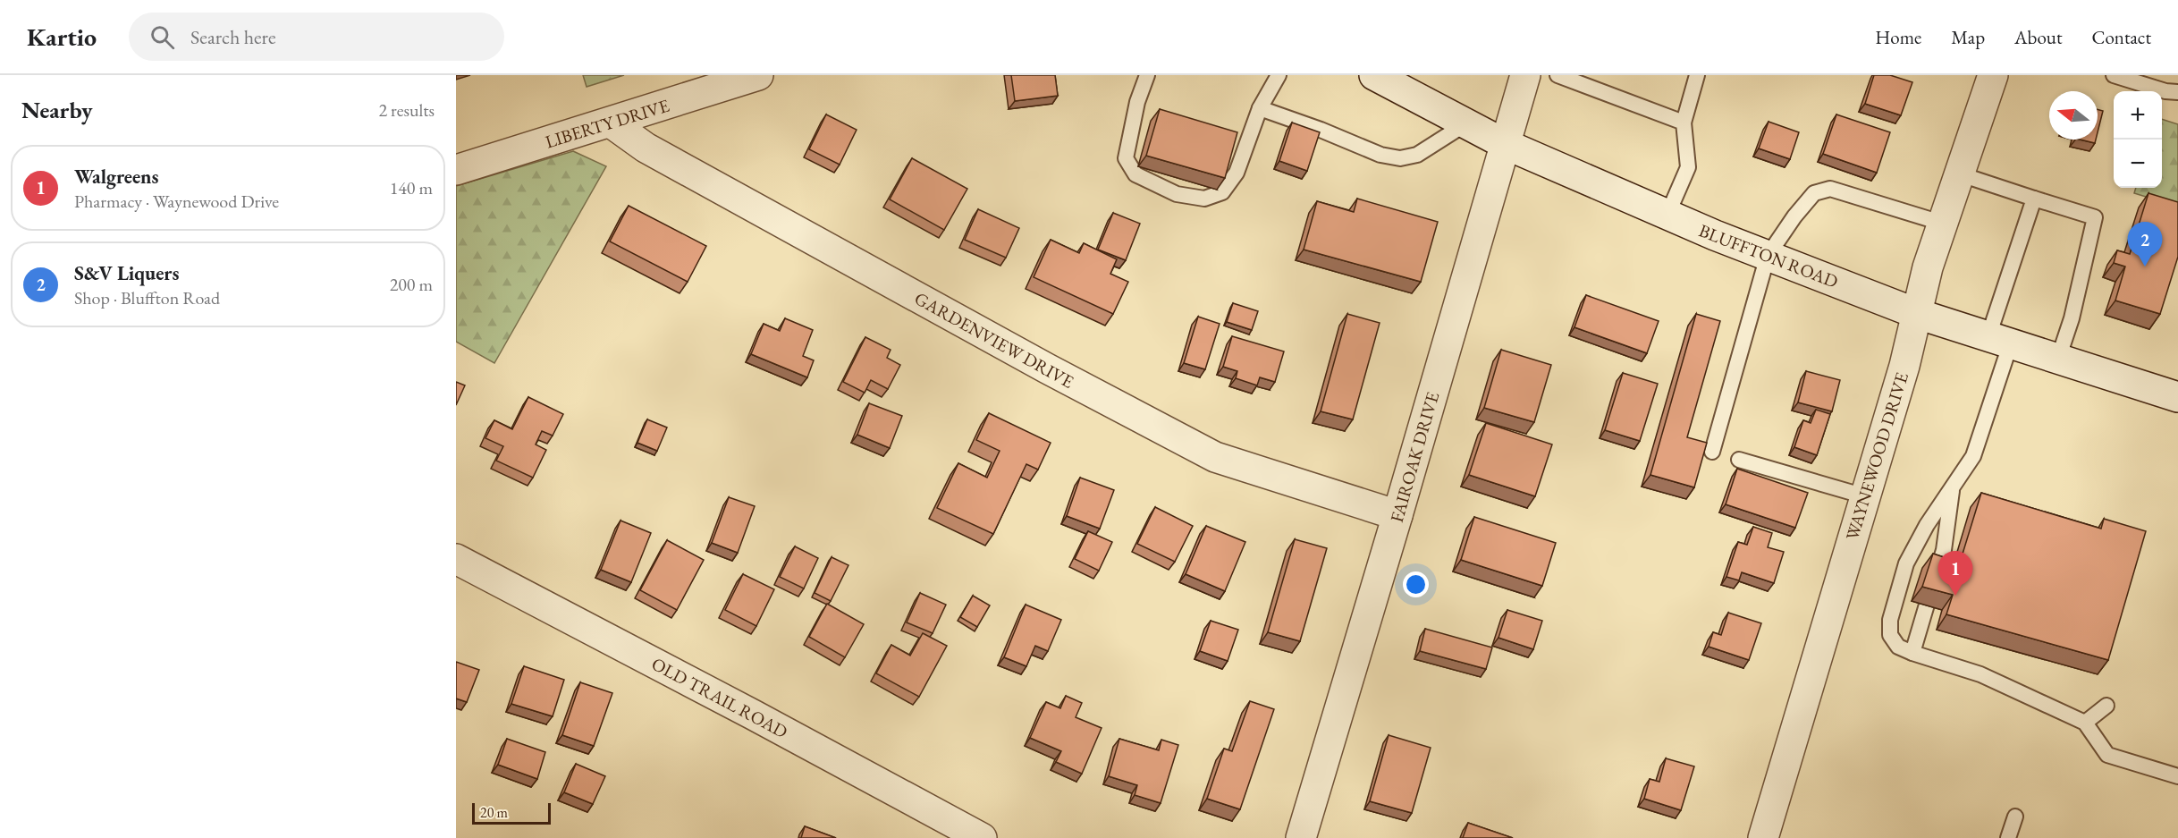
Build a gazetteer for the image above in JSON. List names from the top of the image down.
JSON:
{
  "streets": {
    "street": [
      "LIBERTY DRIVE",
      "BLUFFTON ROAD",
      "GARDENVIEW DRIVE",
      "WAYNEWOOD DRIVE",
      "FAIROAK DRIVE",
      "OLD TRAIL ROAD"
    ]
  },
  "crossings": [
    ["LIBERTY DRIVE", "GARDENVIEW DRIVE"],
    ["BLUFFTON ROAD", "WAYNEWOOD DRIVE"],
    ["BLUFFTON ROAD", "FAIROAK DRIVE"],
    ["GARDENVIEW DRIVE", "FAIROAK DRIVE"]
  ],
  "scale_bar": "20 m",
  "north": "left",
  "page": {
    "header": "Kartio",
    "search": "Search here",
    "nav": [
      "Home",
      "Map",
      "About",
      "Contact"
    ],
    "heading": ["Nearby", "2 results"],
    "map_buttons": ["+", "−"],
    "list": [
      {
        "mark": "1",
        "name": "Walgreens",
        "note": "Pharmacy · Waynewood Drive",
        "value": "140 m"
      },
      {
        "mark": "2",
        "name": "S&V Liquers",
        "note": "Shop · Bluffton Road",
        "value": "200 m"
      }
    ],
    "pins": ["2", "1"],
    "scale": "20 m"
  }
}
